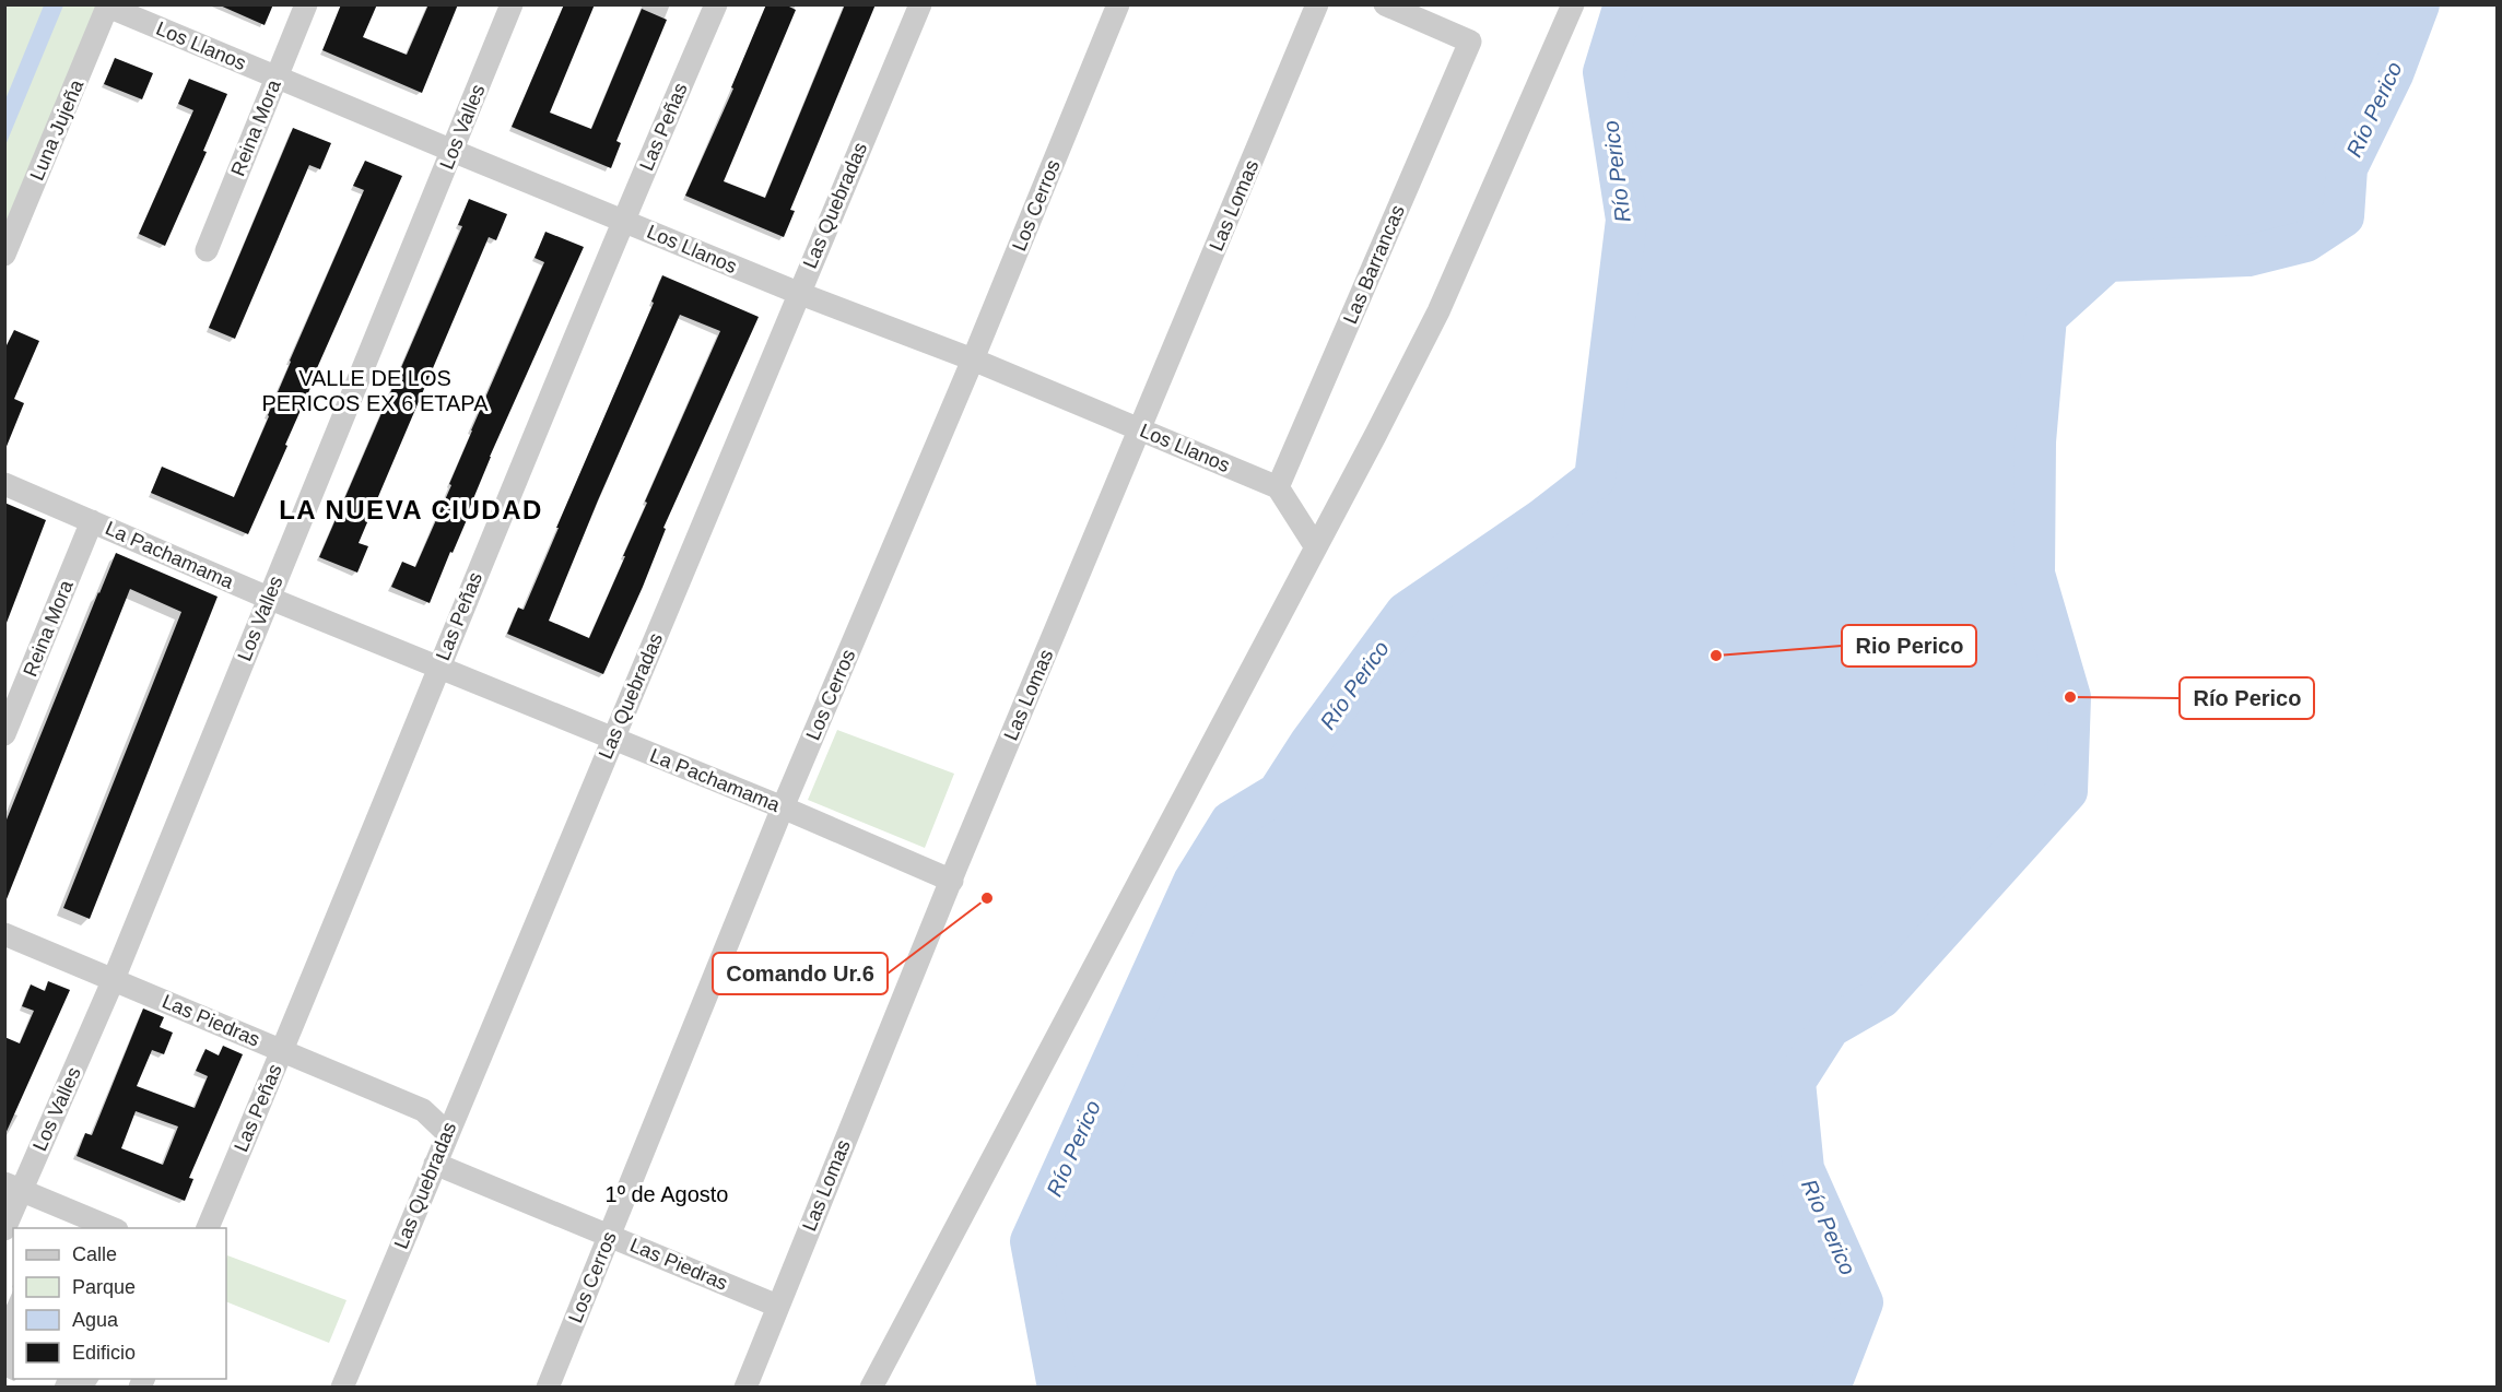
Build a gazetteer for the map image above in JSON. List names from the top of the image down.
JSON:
{
  "streets": {
    "street": [
      "Los Llanos",
      "Los Valles",
      "Las Peñas",
      "Reina Mora",
      "Luna Jujeña",
      "Las Quebradas",
      "Los Cerros",
      "Las Lomas",
      "Las Barrancas",
      "La Pachamama",
      "Las Piedras"
    ]
  },
  "crossings": [
    ["Los Llanos", "Los Valles"],
    ["Los Llanos", "Las Peñas"],
    ["Los Llanos", "Reina Mora"],
    ["Los Llanos", "Luna Jujeña"],
    ["Los Llanos", "Las Quebradas"],
    ["Los Llanos", "Los Cerros"],
    ["Los Llanos", "Las Lomas"],
    ["Los Llanos", "Las Barrancas"],
    ["Los Valles", "La Pachamama"],
    ["Los Valles", "Las Piedras"],
    ["Las Peñas", "La Pachamama"],
    ["Las Peñas", "Las Piedras"],
    ["Reina Mora", "La Pachamama"],
    ["Las Quebradas", "La Pachamama"],
    ["Las Quebradas", "Las Piedras"],
    ["Los Cerros", "La Pachamama"],
    ["Los Cerros", "Las Piedras"],
    ["Las Lomas", "La Pachamama"],
    ["Las Lomas", "Las Piedras"]
  ],
  "districts": ["VALLE DE LOS PERICOS EX 6 ETAPA", "LA NUEVA CIUDAD", "1º de Agosto"],
  "water": ["Río Perico"],
  "places": ["Rio Perico", "Río Perico", "Comando Ur.6"],
  "legend": [
    "Calle",
    "Parque",
    "Agua",
    "Edificio"
  ]
}
